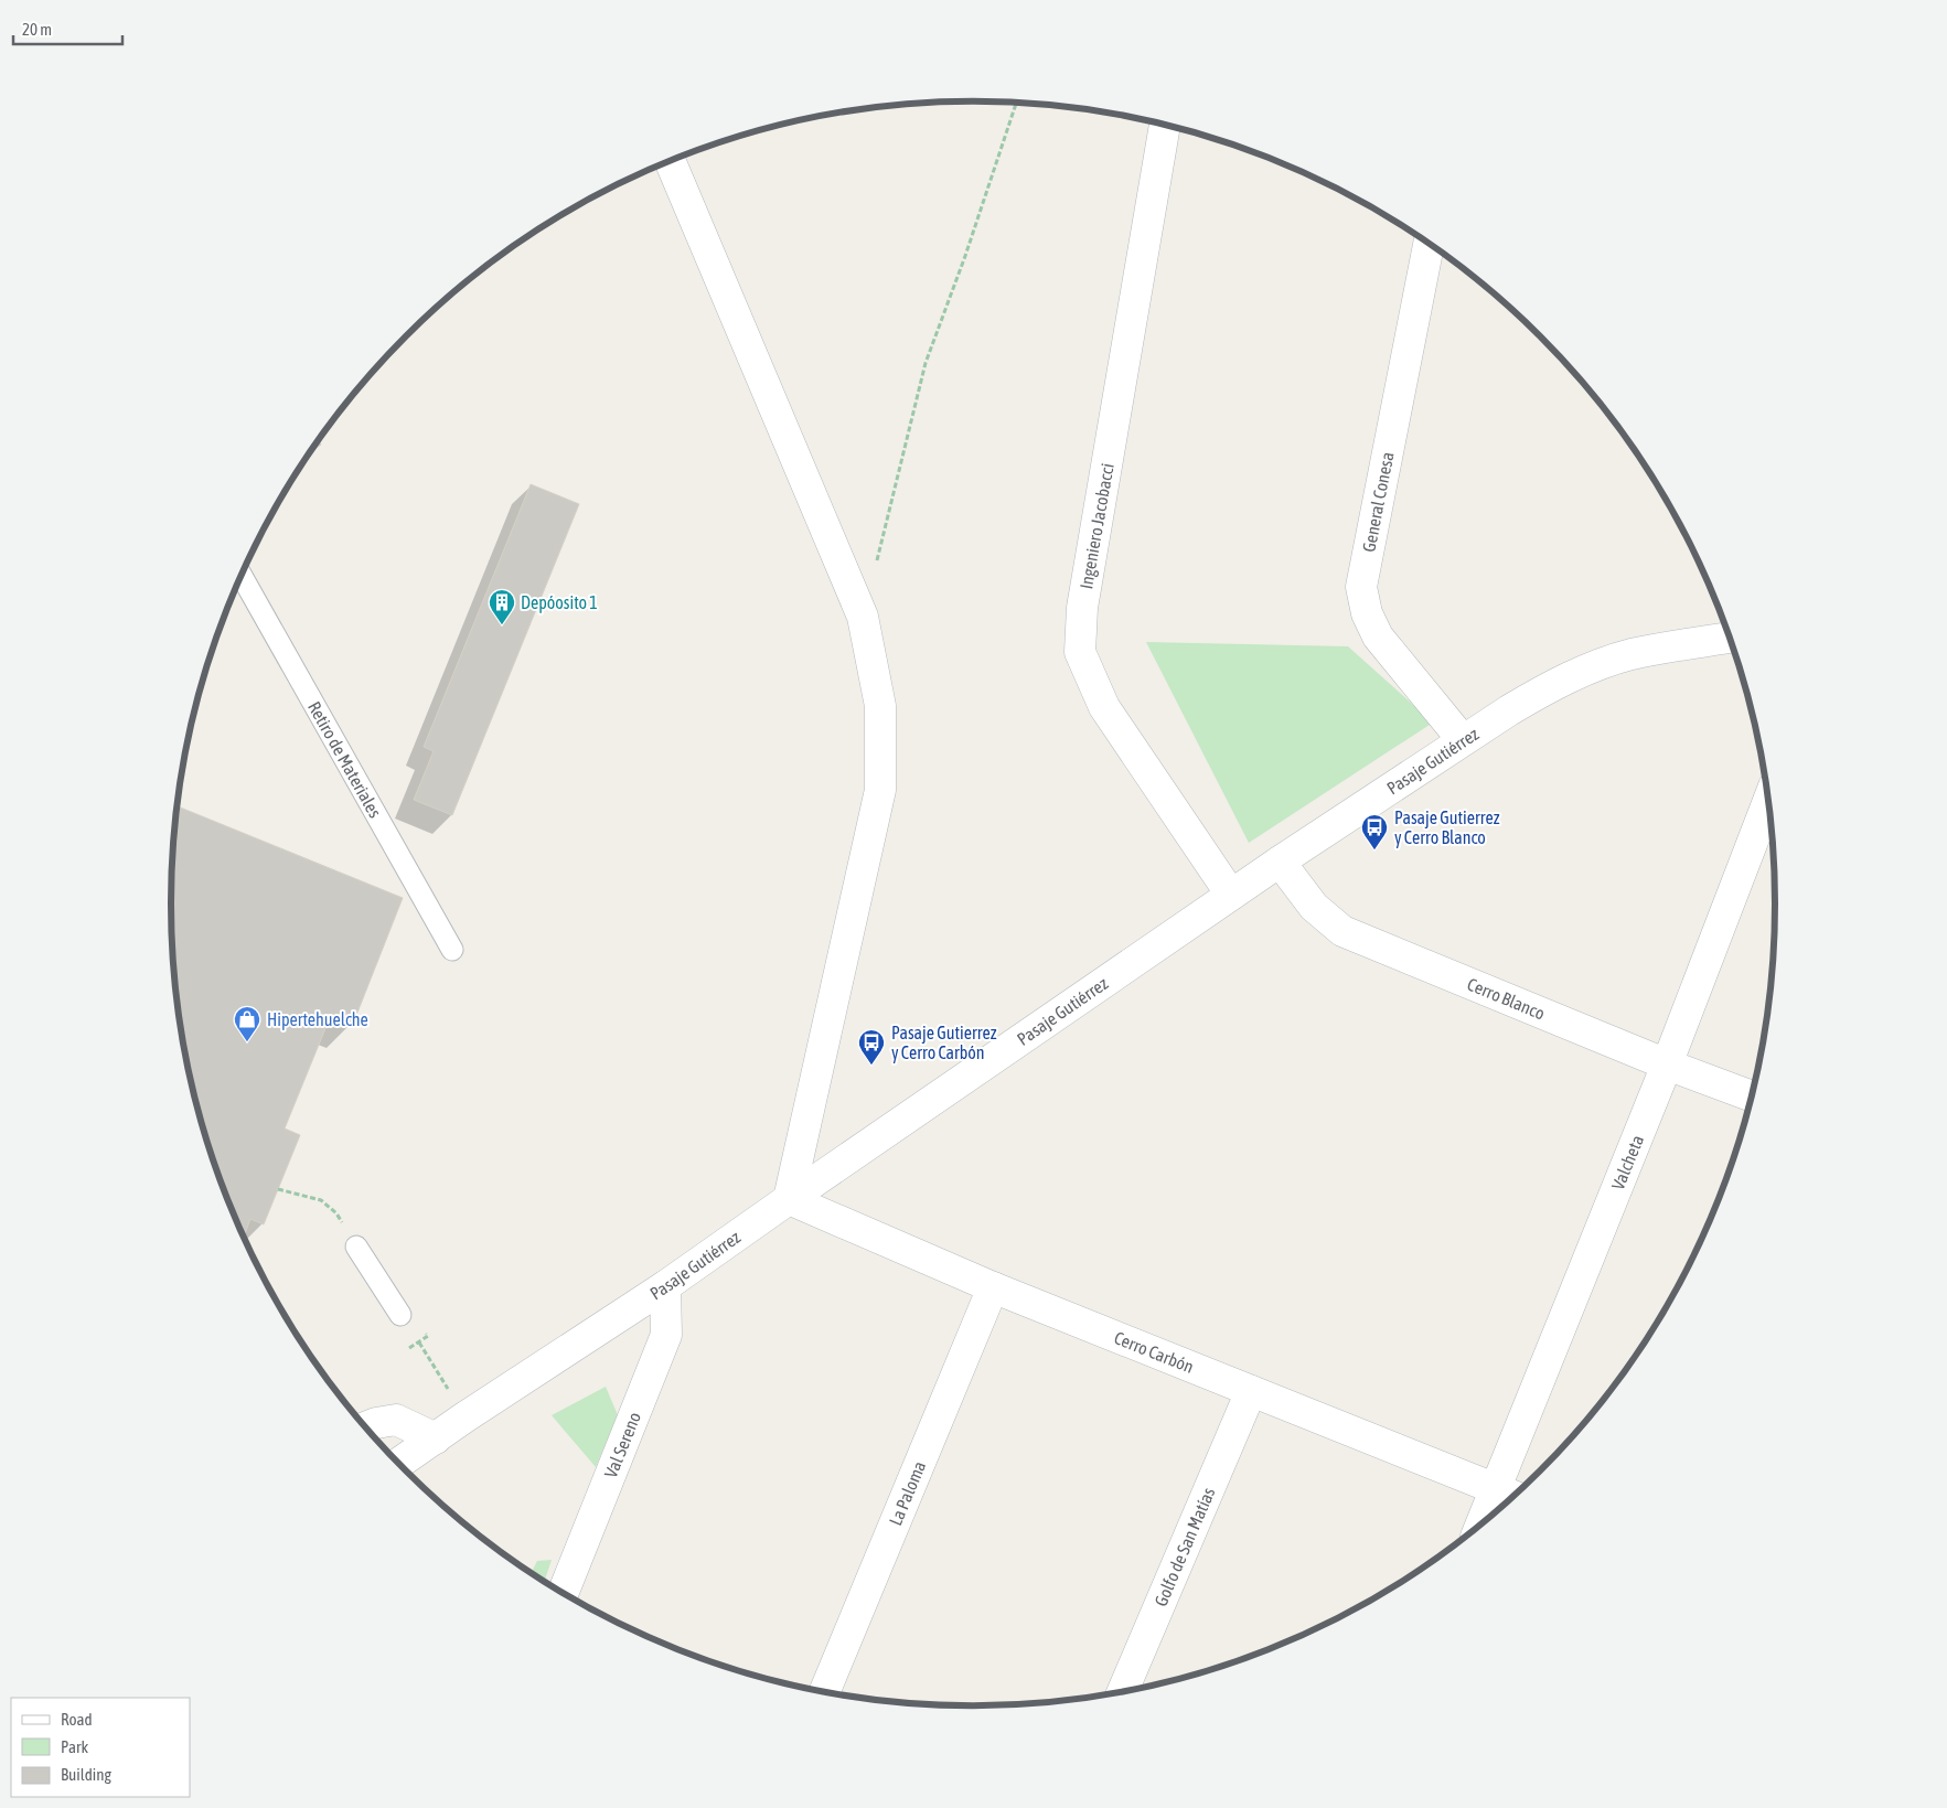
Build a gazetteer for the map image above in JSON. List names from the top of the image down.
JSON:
{
  "streets": {
    "street": [
      "General Conesa",
      "Ingeniero Jacobacci",
      "Pasaje Gutiérrez",
      "Cerro Blanco",
      "Valcheta",
      "Cerro Carbón",
      "Val Sereno",
      "La Paloma",
      "Golfo de San Matías"
    ],
    "lane": ["Retiro de Materiales"]
  },
  "crossings": [
    ["General Conesa", "Pasaje Gutiérrez"],
    ["Ingeniero Jacobacci", "Pasaje Gutiérrez"],
    ["Pasaje Gutiérrez", "Cerro Blanco"],
    ["Pasaje Gutiérrez", "Cerro Carbón"],
    ["Pasaje Gutiérrez", "Val Sereno"],
    ["Cerro Blanco", "Valcheta"],
    ["Valcheta", "Cerro Carbón"],
    ["Cerro Carbón", "La Paloma"],
    ["Cerro Carbón", "Golfo de San Matías"]
  ],
  "places": {
    "building": ["Depóosito 1"],
    "bus stop": ["Pasaje Gutierrez y Cerro Blanco", "Pasaje Gutierrez y Cerro Carbón"],
    "shop": ["Hipertehuelche"]
  },
  "legend": ["Road", "Park", "Building"],
  "scale_bar": "20 m"
}
